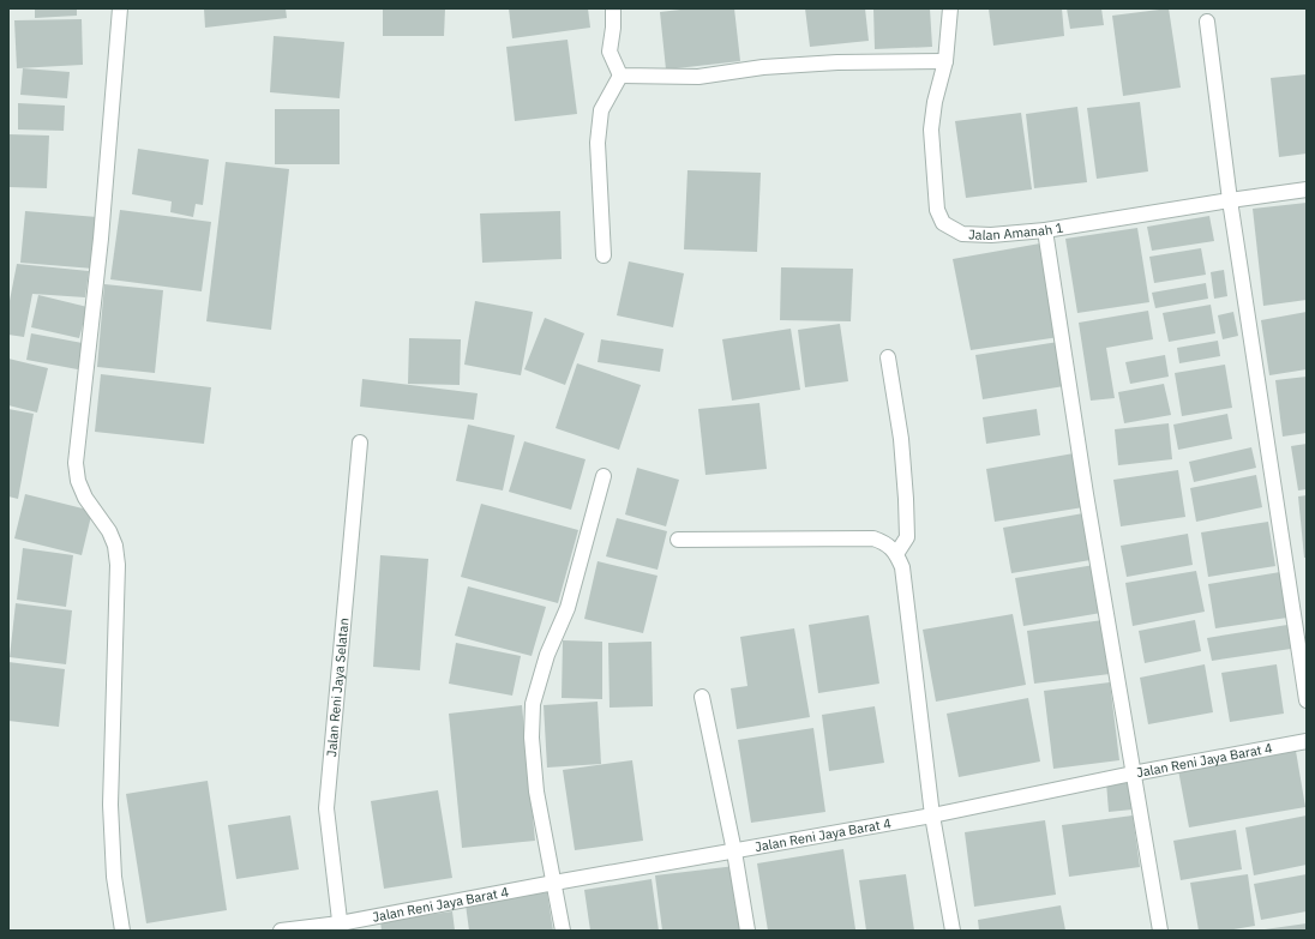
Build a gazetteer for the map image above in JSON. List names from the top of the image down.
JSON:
{
  "streets": {
    "street": ["Jalan Amanah 1", "Jalan Reni Jaya Selatan", "Jalan Reni Jaya Barat 4"]
  },
  "crossings": [
    ["Jalan Reni Jaya Selatan", "Jalan Reni Jaya Barat 4"]
  ]
}
